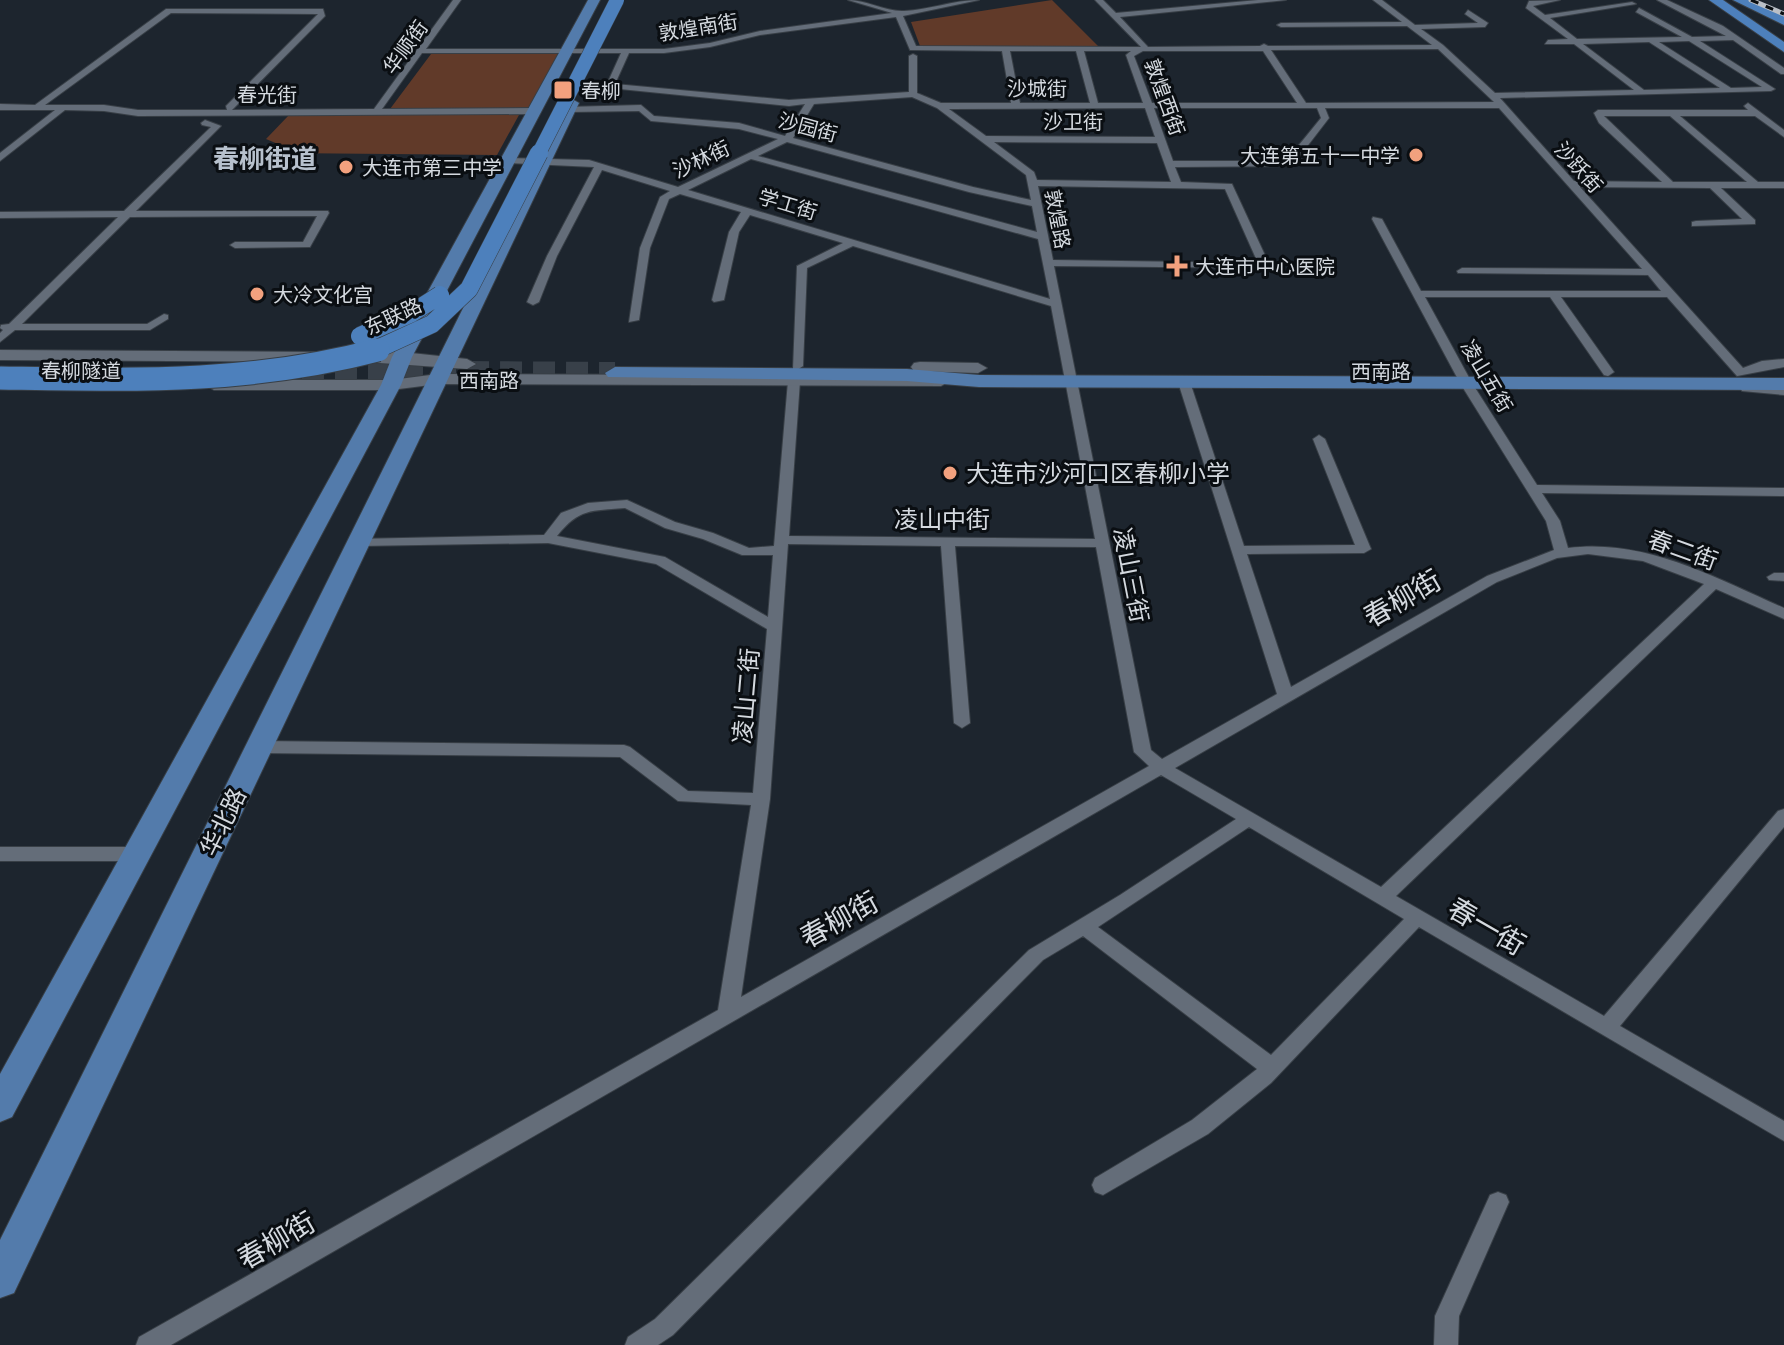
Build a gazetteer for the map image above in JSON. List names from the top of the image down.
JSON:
{
  "streets": {
    "highway": ["东联路"],
    "main road": ["春柳隧道", "西南路", "华北路"],
    "street": [
      "敦煌南街",
      "华顺街",
      "沙城街",
      "春光街",
      "敦煌西街",
      "沙卫街",
      "沙园街",
      "沙林街",
      "沙跃街",
      "学工街",
      "敦煌路",
      "凌山五街",
      "凌山中街",
      "春二街",
      "凌山三街",
      "春柳街",
      "凌山二街",
      "春一街"
    ]
  },
  "crossings": [
    ["敦煌南街", "华顺街"],
    ["敦煌南街", "华北路"],
    ["华顺街", "春光街"],
    ["沙城街", "敦煌西街"],
    ["沙城街", "沙跃街"],
    ["沙城街", "敦煌路"],
    ["沙城街", "华北路"],
    ["敦煌西街", "沙卫街"],
    ["沙卫街", "敦煌路"],
    ["沙园街", "沙林街"],
    ["沙园街", "敦煌路"],
    ["沙园街", "华北路"],
    ["沙林街", "学工街"],
    ["沙跃街", "西南路"],
    ["学工街", "敦煌路"],
    ["学工街", "凌山二街"],
    ["学工街", "华北路"],
    ["敦煌路", "西南路"],
    ["敦煌路", "凌山三街"],
    ["东联路", "西南路"],
    ["西南路", "凌山五街"],
    ["西南路", "凌山三街"],
    ["西南路", "凌山二街"],
    ["西南路", "华北路"],
    ["凌山五街", "春二街"],
    ["凌山五街", "春柳街"],
    ["凌山中街", "凌山三街"],
    ["凌山中街", "凌山二街"],
    ["春二街", "春柳街"],
    ["凌山三街", "春柳街"],
    ["凌山三街", "春一街"],
    ["春柳街", "凌山二街"],
    ["春柳街", "春一街"]
  ],
  "districts": ["春柳街道"],
  "places": {
    "transit": ["春柳"],
    "other": [
      "大连第五十一中学",
      "大连市第三中学",
      "大冷文化宫",
      "大连市沙河口区春柳小学"
    ],
    "health": ["大连市中心医院"]
  }
}
